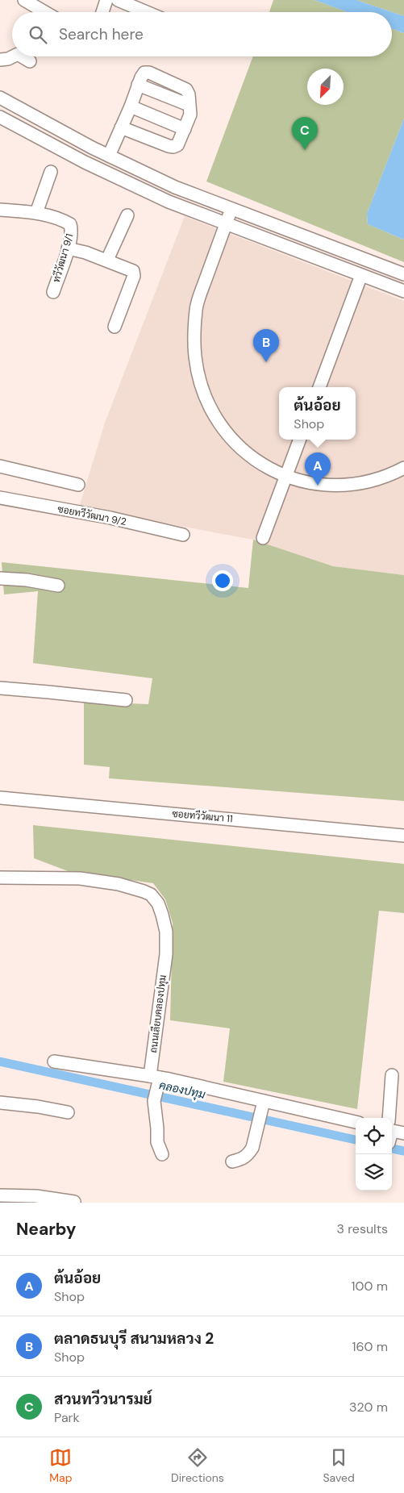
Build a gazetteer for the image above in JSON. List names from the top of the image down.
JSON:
{
  "streets": {
    "street": [
      "ทวีวัฒนา 9/1",
      "ซอยทวีวัฒนา 9/2",
      "ซอยทวีวัฒนา 11",
      "ถนนเลียบคลองปทุม"
    ]
  },
  "water": ["คลองปทุม"],
  "north": "bottom left",
  "page": {
    "search": "Search here",
    "pins": ["C", "B", "A"],
    "popup": ["ต้นอ้อย", "Shop"],
    "heading": ["Nearby", "3 results"],
    "list": [
      {
        "mark": "A",
        "name": "ต้นอ้อย",
        "note": "Shop",
        "value": "100 m"
      },
      {
        "mark": "B",
        "name": "ตลาดธนบุรี สนามหลวง 2",
        "note": "Shop",
        "value": "160 m"
      },
      {
        "mark": "C",
        "name": "สวนทวีวนารมย์",
        "note": "Park",
        "value": "320 m"
      }
    ],
    "nav": ["Map", "Directions", "Saved"]
  }
}
